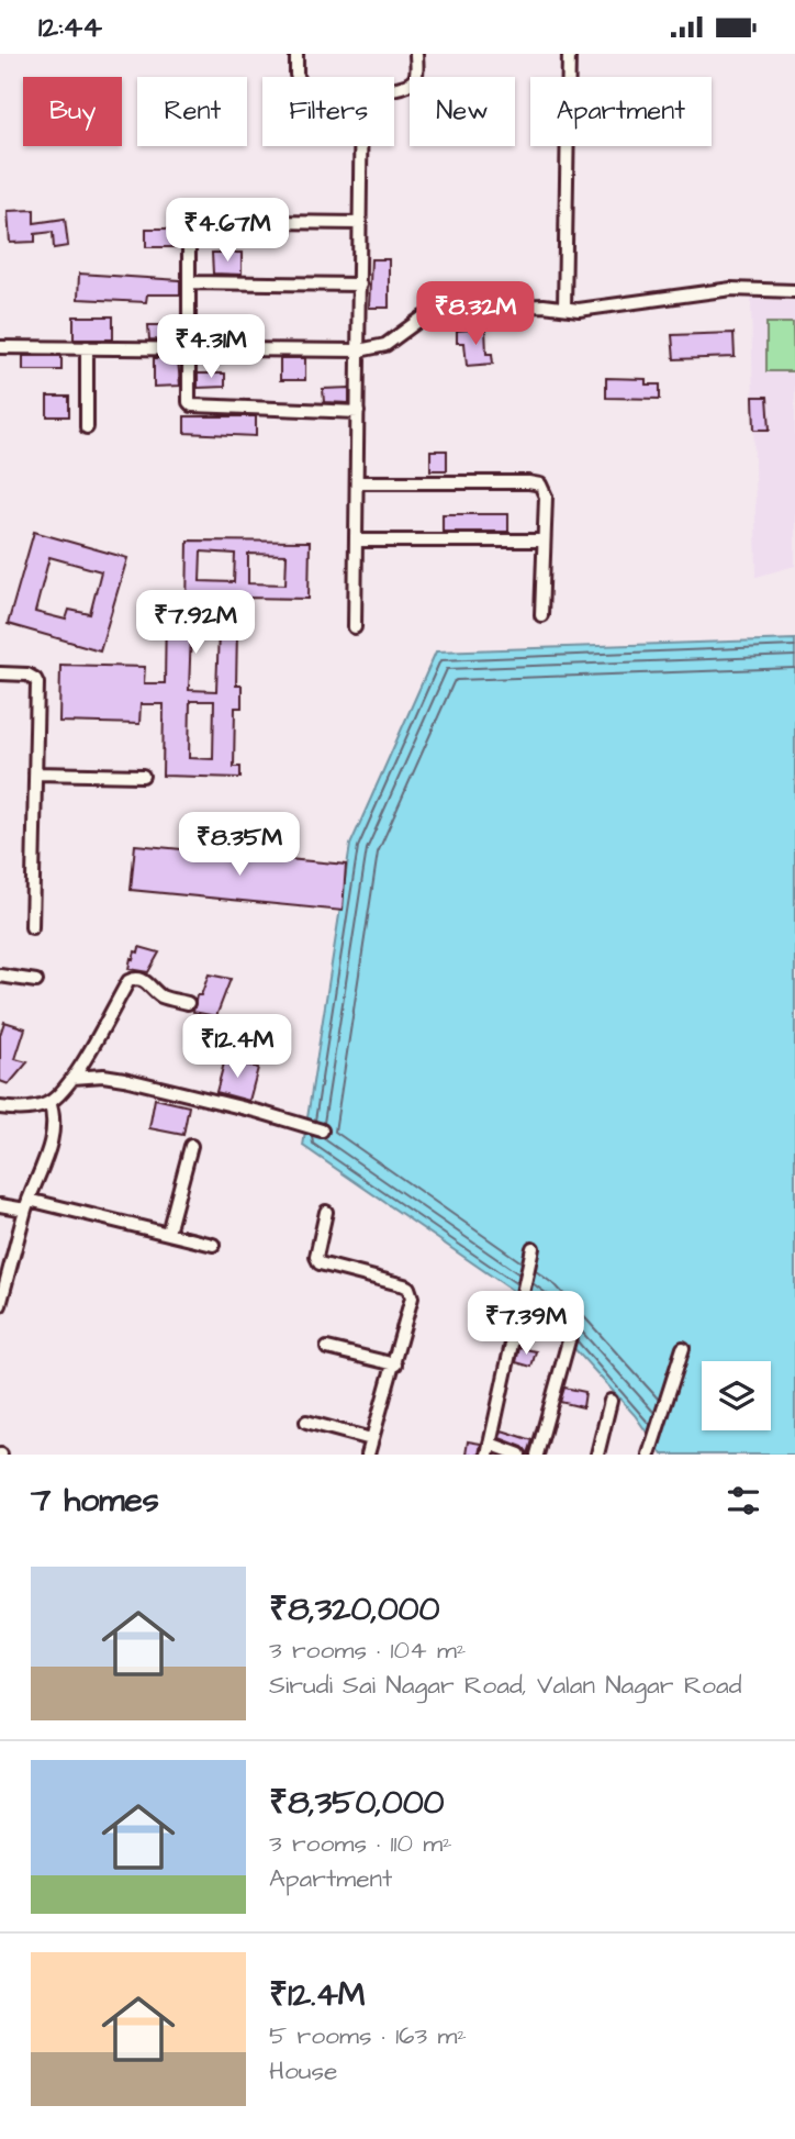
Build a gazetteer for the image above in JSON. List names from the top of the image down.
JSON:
{
  "page": {
    "status": "12:44",
    "chip": [
      "Buy",
      "Rent",
      "Filters",
      "New",
      "Apartment"
    ],
    "price": [
      "₹4.67M",
      "₹8.32M",
      "₹4.31M",
      "₹7.92M",
      "₹8.35M",
      "₹12.4M",
      "₹7.39M"
    ],
    "heading": "7 homes",
    "list": [
      {
        "name": "₹8,320,000",
        "note": "3 rooms · 104 m² · Sirudi Sai Nagar Road, Valan Nagar Road"
      },
      {
        "name": "₹8,350,000",
        "note": "3 rooms · 110 m² · Apartment"
      },
      {
        "name": "₹12.4M",
        "note": "5 rooms · 163 m² · House"
      }
    ]
  }
}
